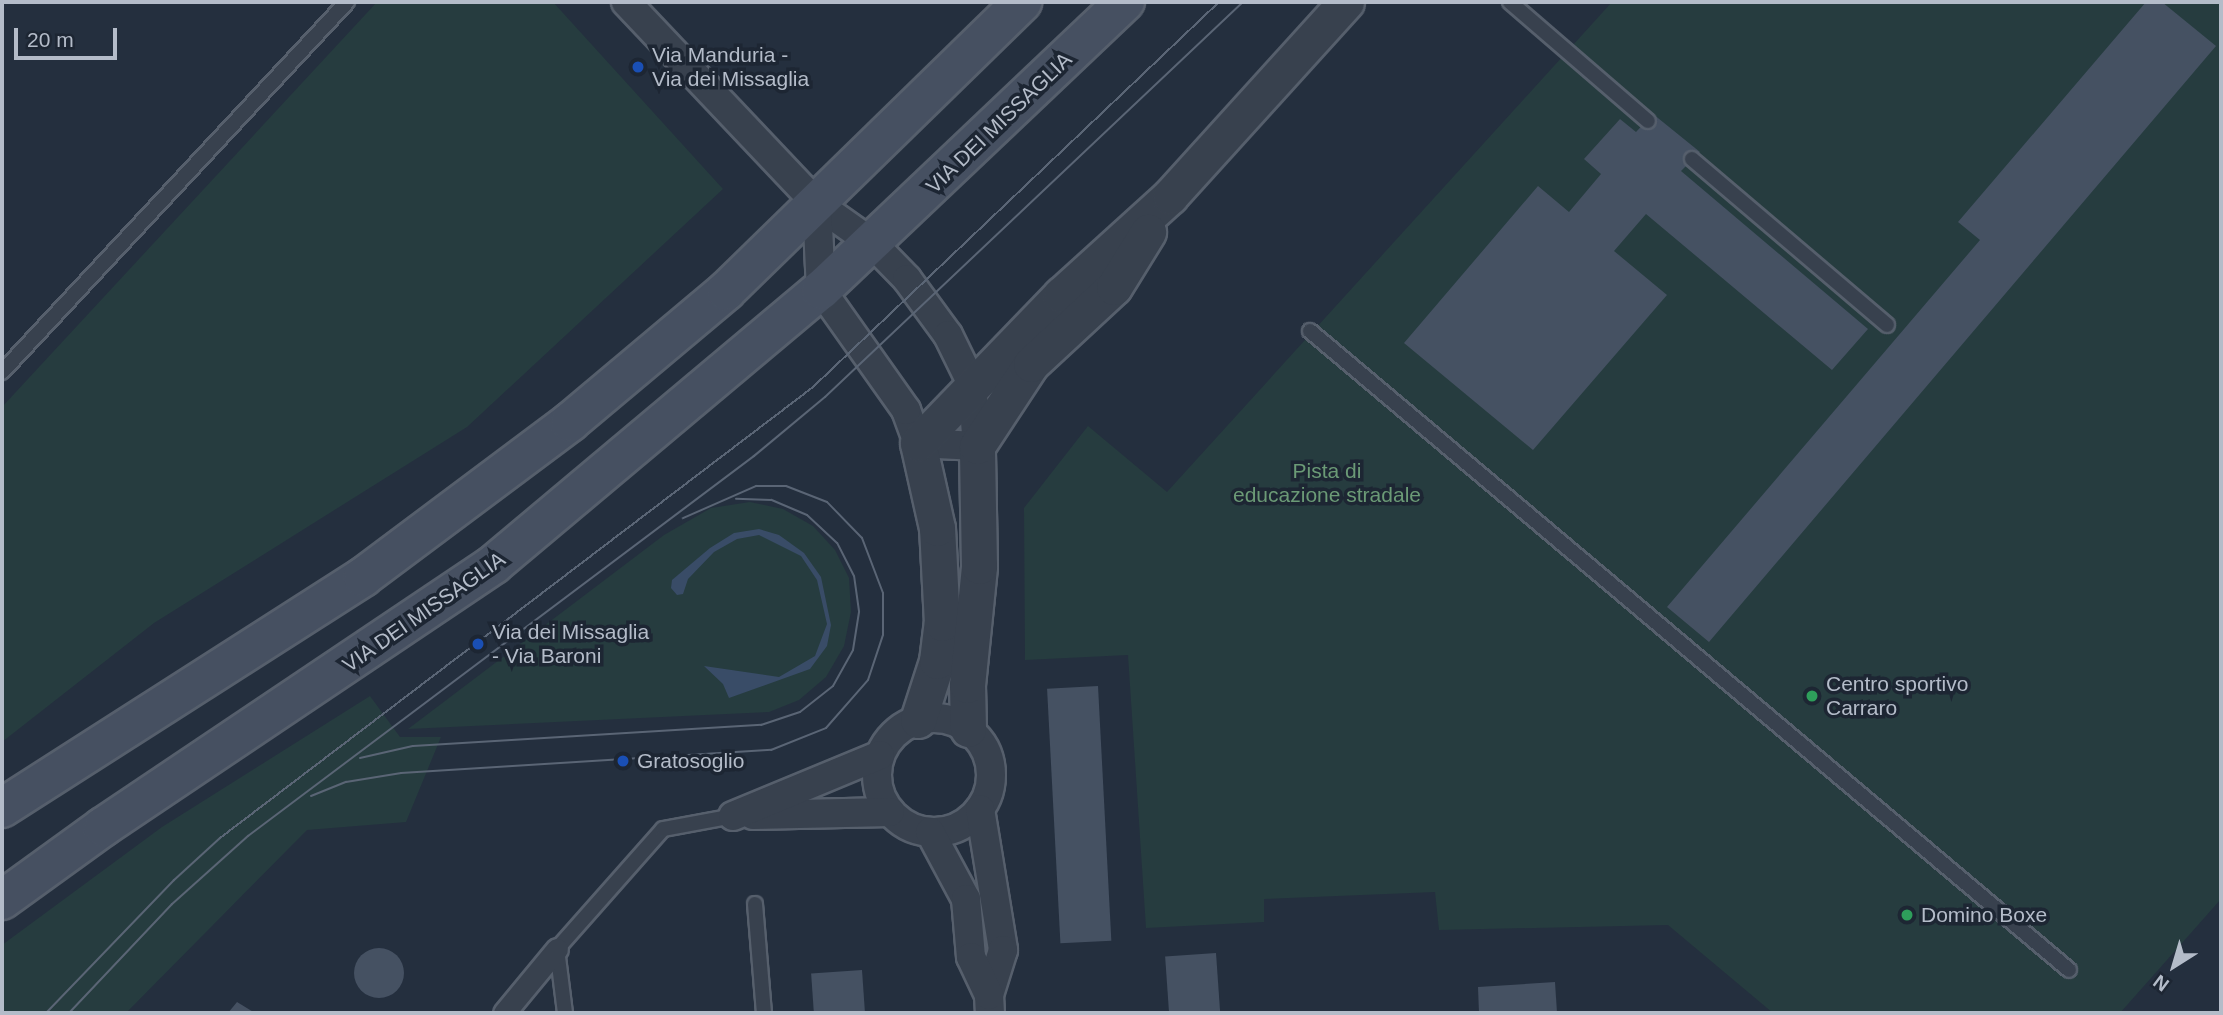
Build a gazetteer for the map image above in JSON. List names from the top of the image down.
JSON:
{
  "streets": {
    "main road": ["VIA DEI MISSAGLIA"]
  },
  "parks": ["Pista di educazione stradale"],
  "places": [
    "Via Manduria - Via dei Missaglia",
    "Via dei Missaglia - Via Baroni",
    "Centro sportivo Carraro",
    "Gratosoglio",
    "Domino Boxe"
  ],
  "scale_bar": "20 m",
  "north": "bottom left"
}
